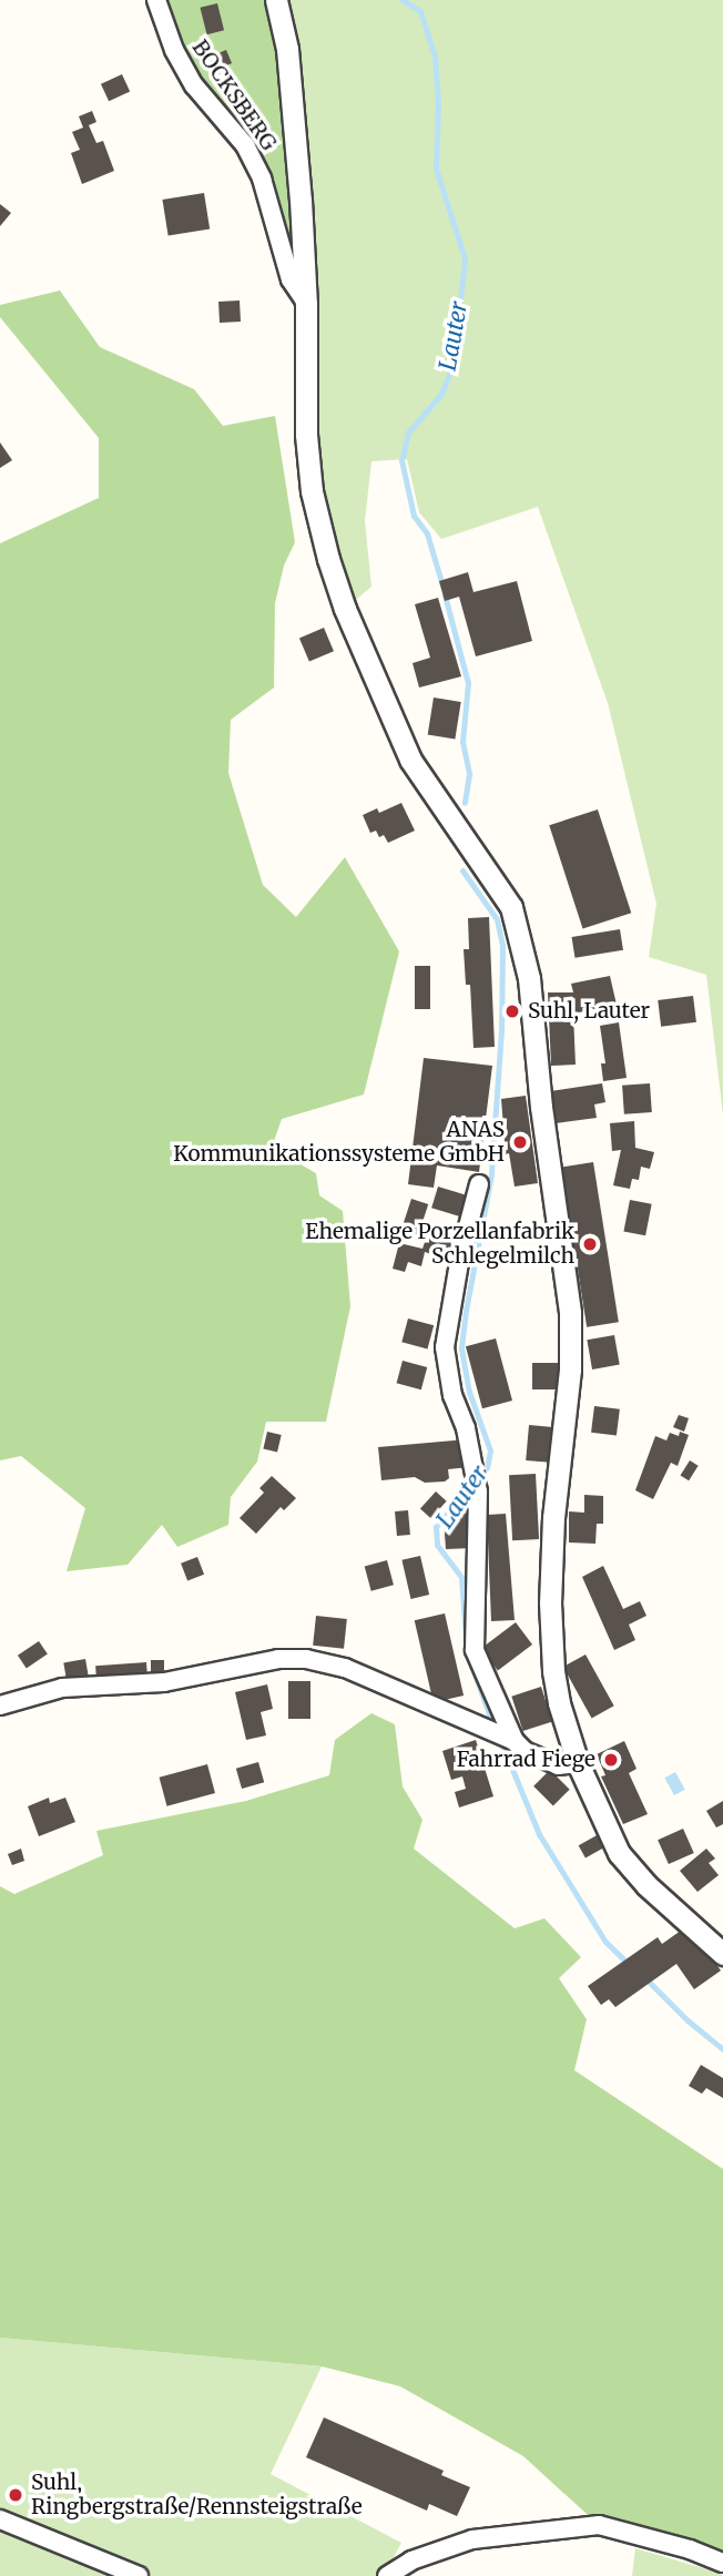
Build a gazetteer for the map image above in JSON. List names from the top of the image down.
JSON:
{
  "streets": {
    "street": ["BOCKSBERG"]
  },
  "water": ["Lauter"],
  "places": [
    "Suhl, Lauter",
    "ANAS Kommunikationssysteme GmbH",
    "Ehemalige Porzellanfabrik Schlegelmilch",
    "Fahrrad Fiege",
    "Suhl, Ringbergstraße/Rennsteigstraße"
  ]
}
